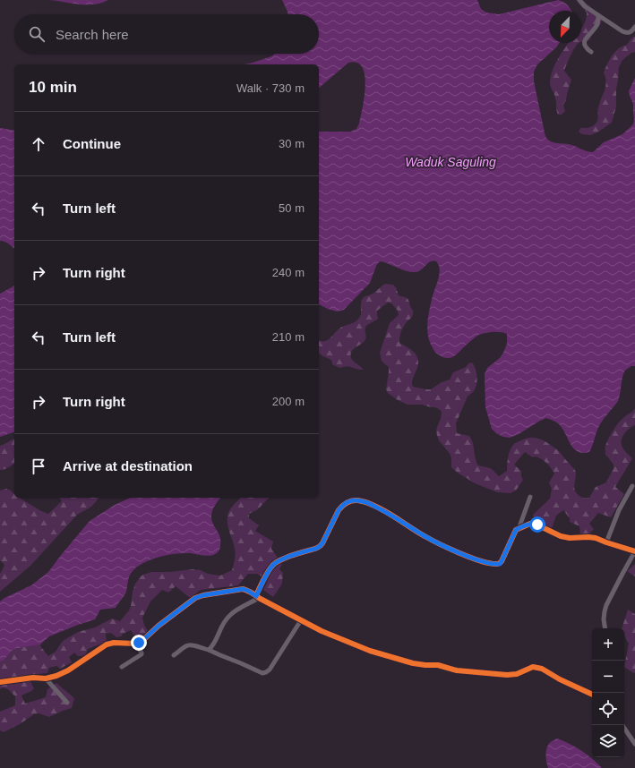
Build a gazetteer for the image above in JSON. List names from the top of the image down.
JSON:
{
  "water": ["Waduk Saguling"],
  "north": "bottom left",
  "page": {
    "search": "Search here",
    "heading": ["10 min", "Walk · 730 m"],
    "list": [
      ["Continue", "30 m"],
      ["Turn left", "50 m"],
      ["Turn right", "240 m"],
      ["Turn left", "210 m"],
      ["Turn right", "200 m"],
      "Arrive at destination"
    ],
    "map_buttons": ["+", "−"]
  }
}
